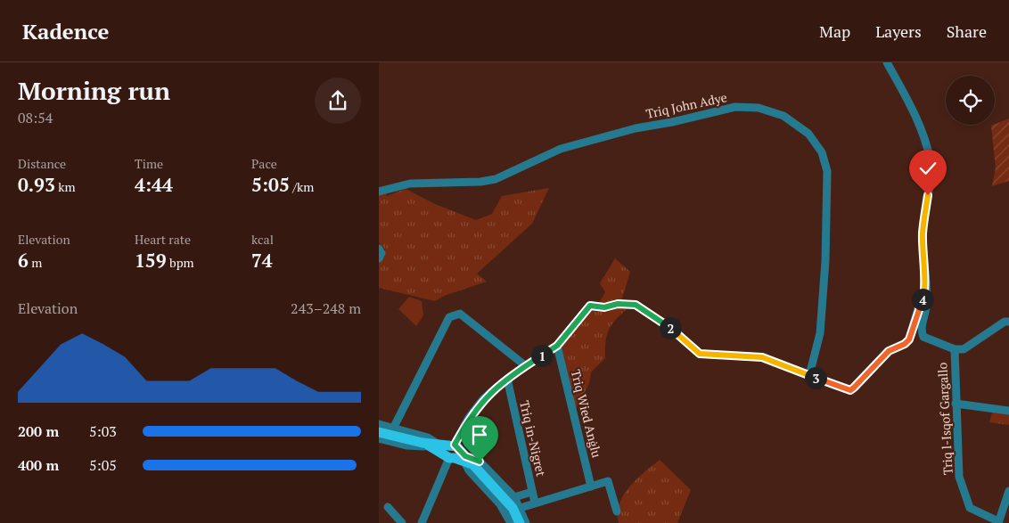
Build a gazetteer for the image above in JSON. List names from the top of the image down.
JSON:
{
  "streets": {
    "street": [
      "Triq John Adye",
      "Triq Wied Anġlu",
      "Triq l-Isqof Gargallo",
      "Triq in-Nigret"
    ]
  },
  "page": {
    "header": "Kadence",
    "nav": ["Map", "Layers", "Share"],
    "heading": ["Morning run", "08:54"],
    "stats": [
      ["Distance", "0.93 km"],
      ["Time", "4:44"],
      ["Pace", "5:05 /km"],
      ["Elevation", "6 m"],
      ["Heart rate", "159 bpm"],
      ["kcal", "74"]
    ],
    "pins": [
      "4",
      "2",
      "1",
      "3"
    ],
    "chart": ["Elevation", "243–248 m"],
    "list": [
      {
        "name": "200 m",
        "note": "5:03"
      },
      {
        "name": "400 m",
        "note": "5:05"
      }
    ]
  }
}
